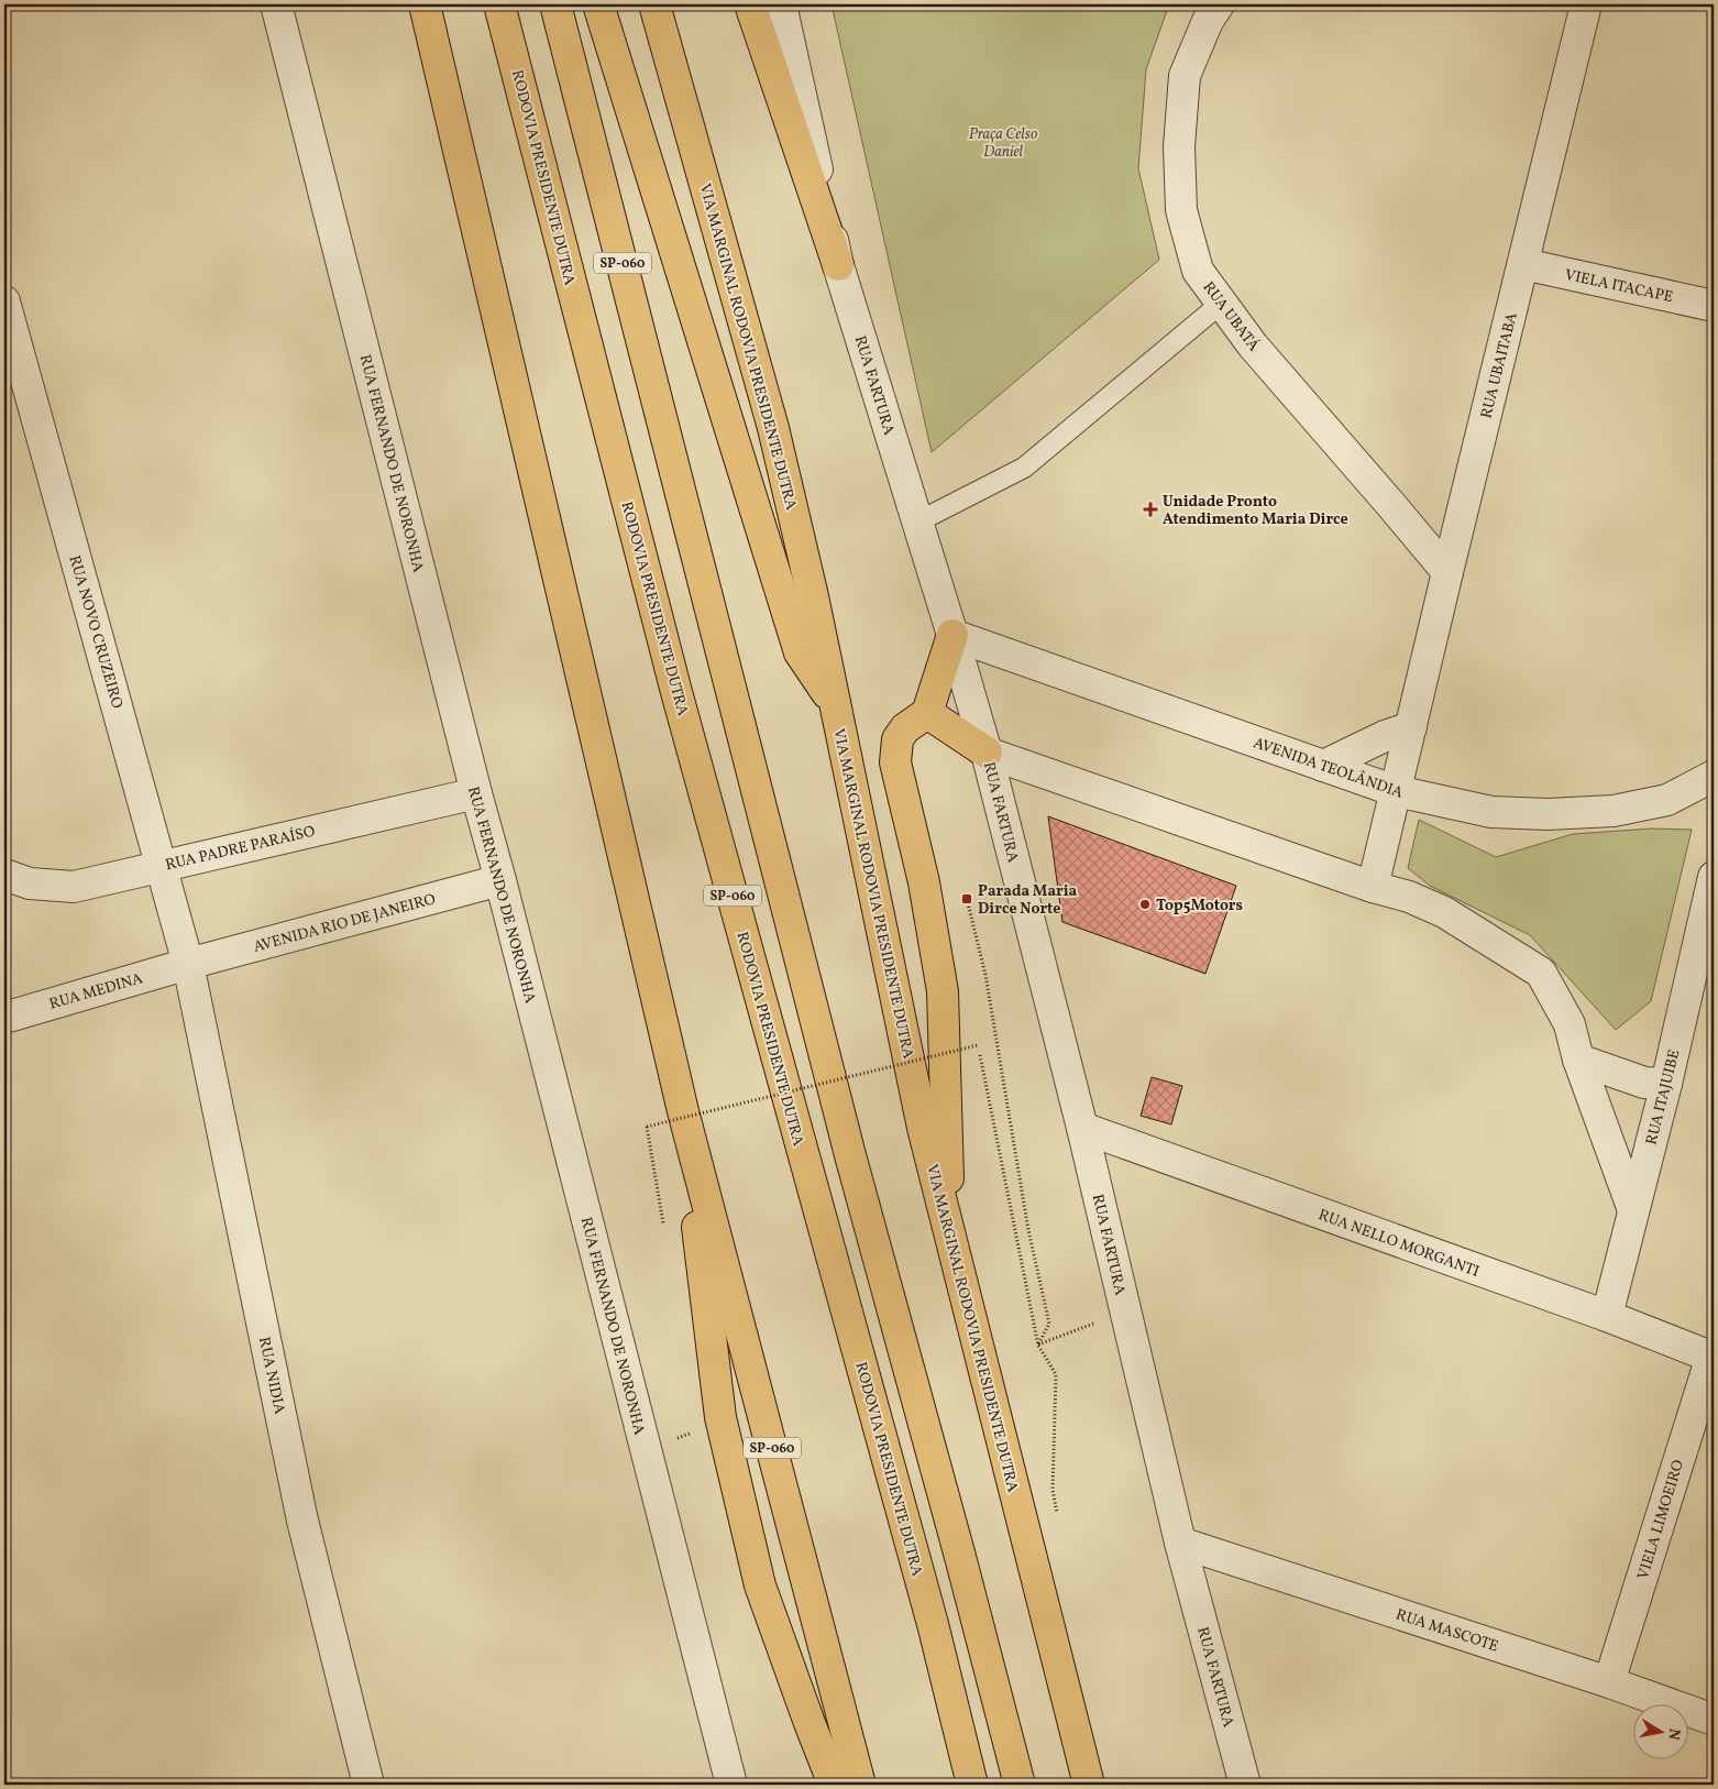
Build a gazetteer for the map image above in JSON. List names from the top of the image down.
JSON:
{
  "streets": {
    "highway": ["RODOVIA PRESIDENTE DUTRA", "SP-060", "VIA MARGINAL RODOVIA PRESIDENTE DUTRA"],
    "street": [
      "VIELA ITACAPE",
      "RUA UBATÁ",
      "RUA UBAITABA",
      "RUA FARTURA",
      "RUA FERNANDO DE NORONHA",
      "RUA NOVO CRUZEIRO",
      "AVENIDA TEOLÂNDIA",
      "RUA PADRE PARAÍSO",
      "AVENIDA RIO DE JANEIRO",
      "RUA MEDINA",
      "RUA ITAJUIBE",
      "RUA NELLO MORGANTI",
      "RUA NIDIA",
      "VIELA LIMOEIRO",
      "RUA MASCOTE"
    ]
  },
  "crossings": [
    ["VIELA ITACAPE", "RUA UBAITABA"],
    ["RUA UBATÁ", "RUA UBAITABA"],
    ["RUA UBAITABA", "AVENIDA TEOLÂNDIA"],
    ["RUA FARTURA", "AVENIDA TEOLÂNDIA"],
    ["RUA FARTURA", "RUA NELLO MORGANTI"],
    ["RUA FARTURA", "RUA MASCOTE"],
    ["RUA FERNANDO DE NORONHA", "RUA PADRE PARAÍSO"],
    ["RUA FERNANDO DE NORONHA", "AVENIDA RIO DE JANEIRO"],
    ["RUA NOVO CRUZEIRO", "RUA PADRE PARAÍSO"],
    ["RUA NOVO CRUZEIRO", "AVENIDA RIO DE JANEIRO"],
    ["RUA NOVO CRUZEIRO", "RUA MEDINA"],
    ["RUA NOVO CRUZEIRO", "RUA NIDIA"],
    ["AVENIDA RIO DE JANEIRO", "RUA MEDINA"],
    ["AVENIDA RIO DE JANEIRO", "RUA NIDIA"],
    ["RUA MEDINA", "RUA NIDIA"],
    ["RUA ITAJUIBE", "RUA NELLO MORGANTI"],
    ["RUA NELLO MORGANTI", "VIELA LIMOEIRO"],
    ["VIELA LIMOEIRO", "RUA MASCOTE"]
  ],
  "parks": ["Praça Celso Daniel"],
  "places": {
    "health": ["Unidade Pronto Atendimento Maria Dirce"],
    "transit": ["Parada Maria Dirce Norte"],
    "other": ["Top5Motors"]
  },
  "north": "right"
}
